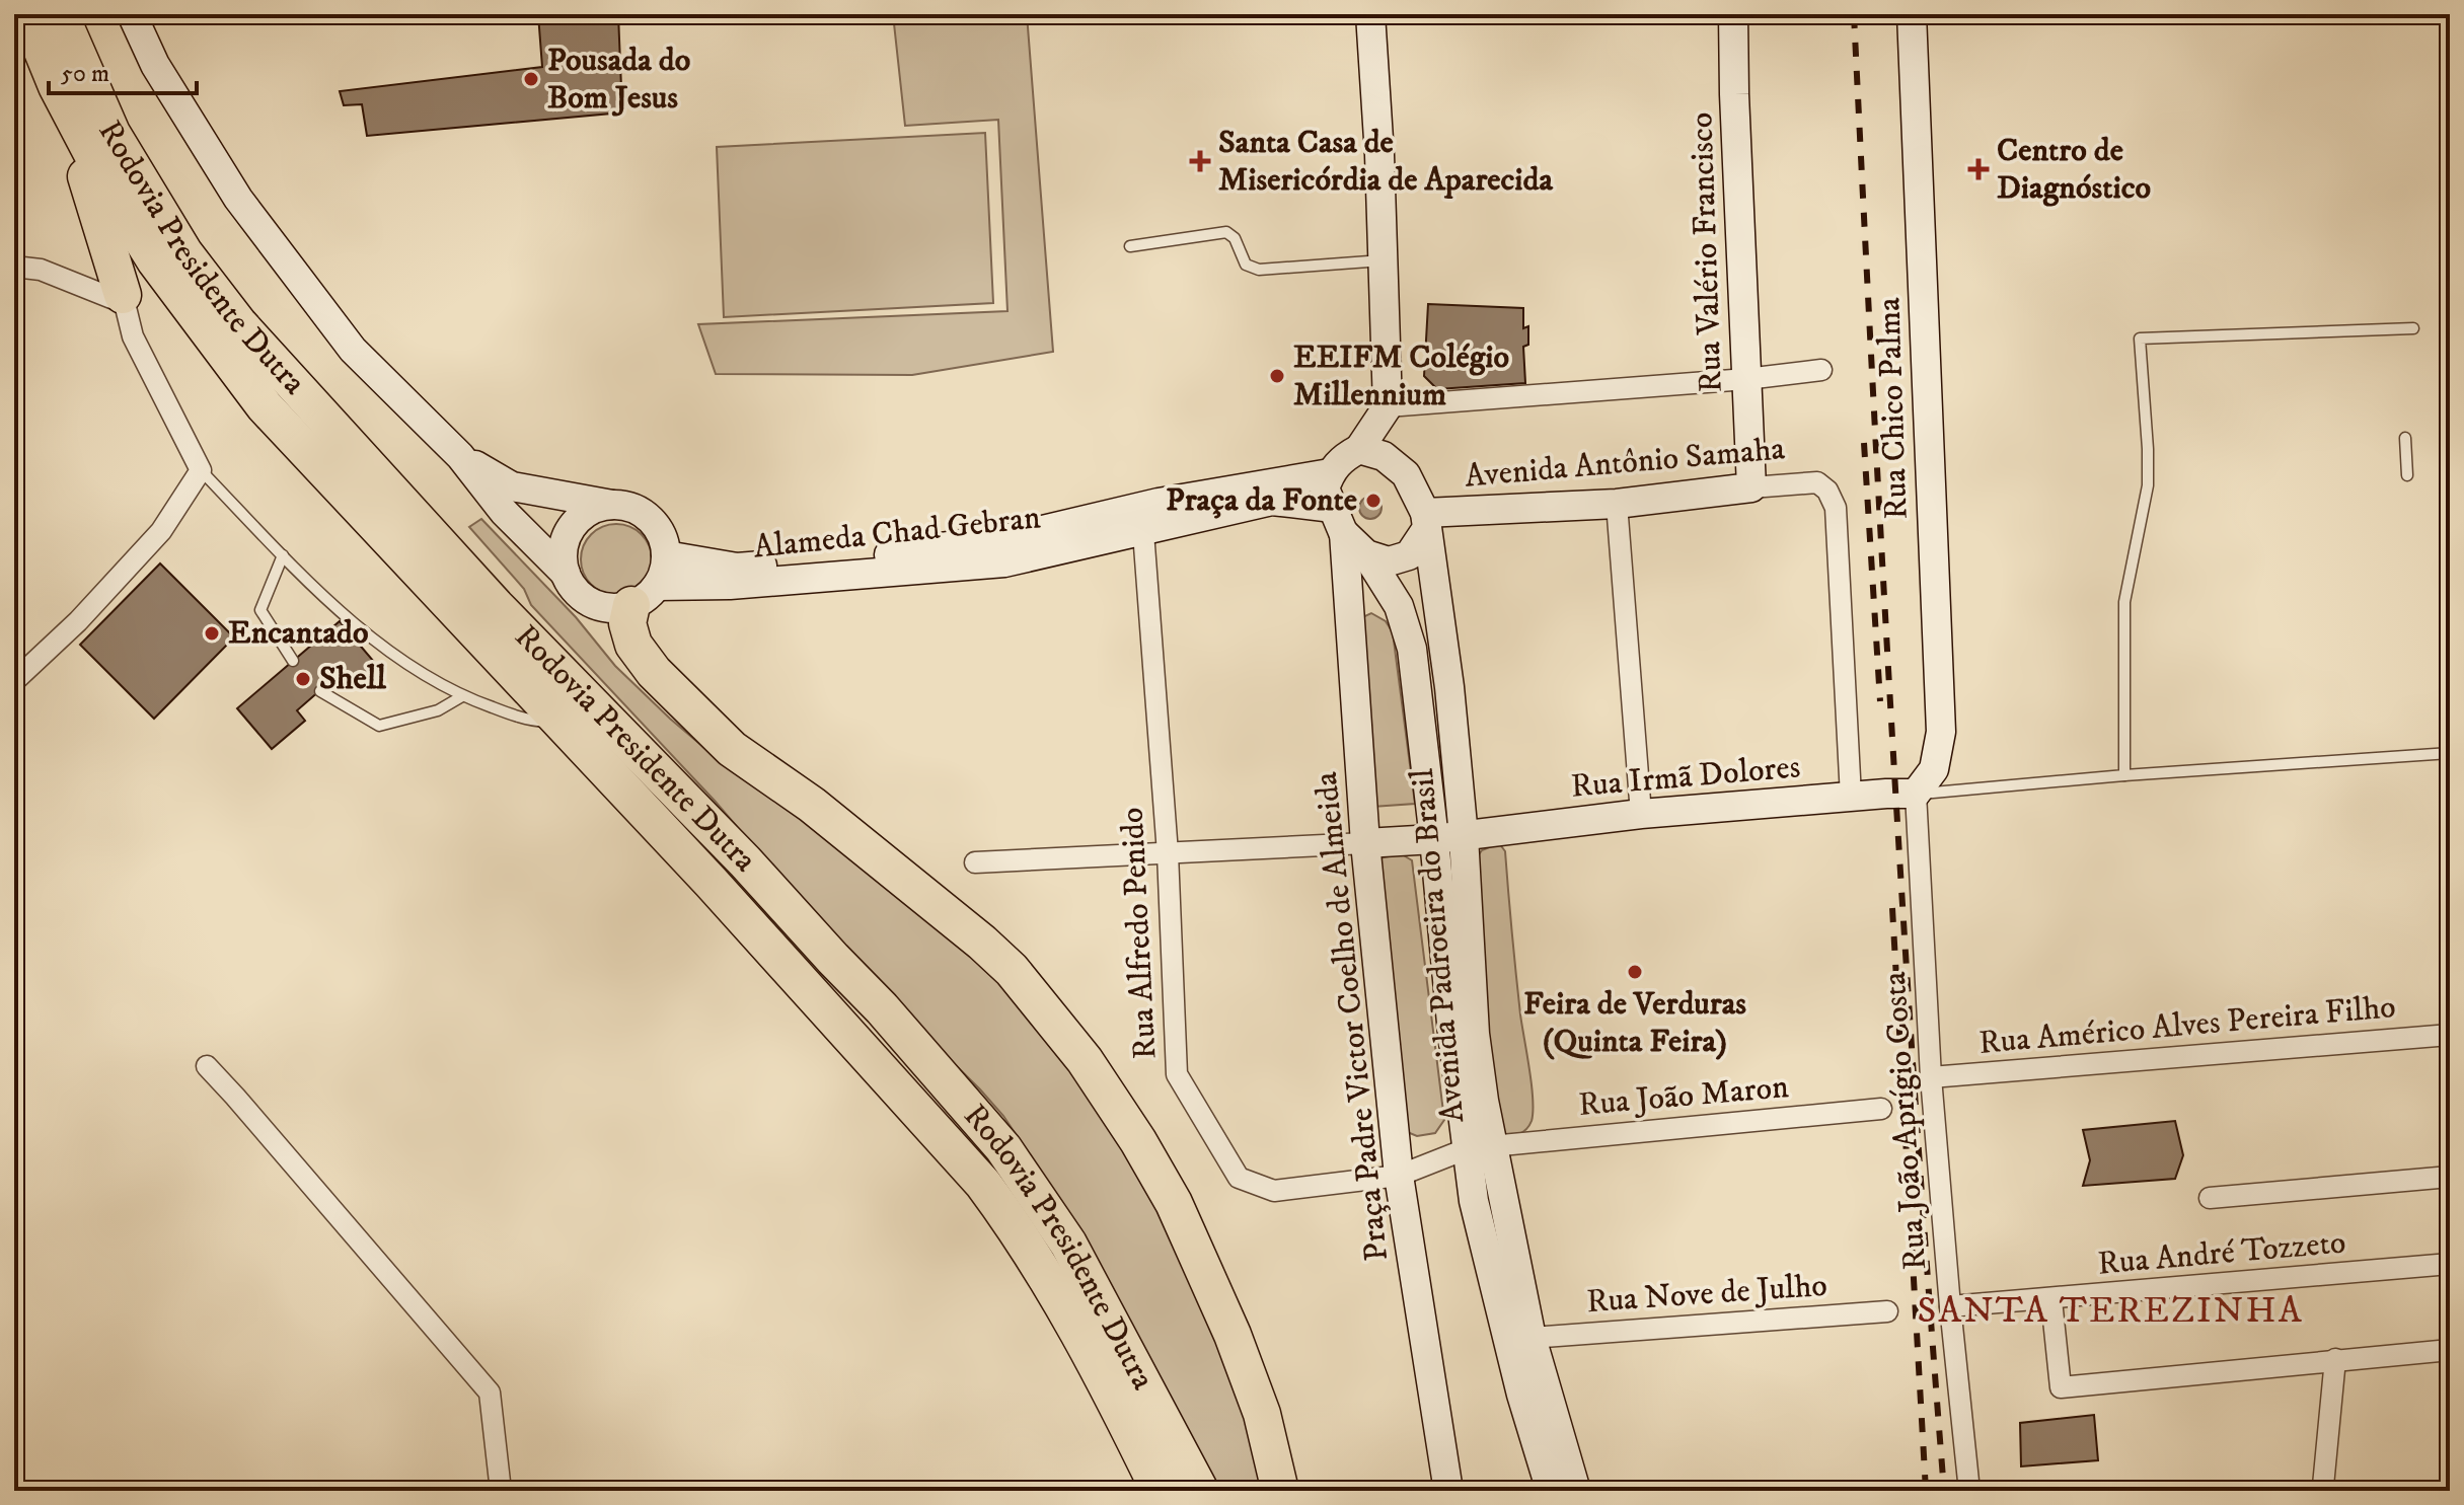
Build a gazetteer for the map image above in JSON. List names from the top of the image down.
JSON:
{
  "streets": {
    "highway": ["Rodovia Presidente Dutra"],
    "street": [
      "Rua Valério Francisco",
      "Rua Chico Palma",
      "Avenida Antônio Samaha",
      "Alameda Chad Gebran",
      "Rua Irmã Dolores",
      "Rua Alfredo Penido",
      "Avenida Padroeira do Brasil",
      "Praça Padre Victor Coelho de Almeida",
      "Rua Américo Alves Pereira Filho",
      "Rua João Maron",
      "Rua João Aprígio Costa",
      "Rua André Tozzeto",
      "Rua Nove de Julho"
    ]
  },
  "crossings": [
    ["Rua Valério Francisco", "Avenida Antônio Samaha"],
    ["Rua Chico Palma", "Rua Irmã Dolores"],
    ["Rua Chico Palma", "Rua João Aprígio Costa"],
    ["Avenida Antônio Samaha", "Alameda Chad Gebran"],
    ["Avenida Antônio Samaha", "Rua Irmã Dolores"],
    ["Avenida Antônio Samaha", "Avenida Padroeira do Brasil"],
    ["Avenida Antônio Samaha", "Praça Padre Victor Coelho de Almeida"],
    ["Alameda Chad Gebran", "Rua Alfredo Penido"],
    ["Alameda Chad Gebran", "Avenida Padroeira do Brasil"],
    ["Alameda Chad Gebran", "Praça Padre Victor Coelho de Almeida"],
    ["Rua Irmã Dolores", "Avenida Padroeira do Brasil"],
    ["Rua Irmã Dolores", "Praça Padre Victor Coelho de Almeida"],
    ["Rua Irmã Dolores", "Rua João Aprígio Costa"],
    ["Rua Alfredo Penido", "Praça Padre Victor Coelho de Almeida"],
    ["Rua Alfredo Penido", "Rua João Maron"],
    ["Avenida Padroeira do Brasil", "Praça Padre Victor Coelho de Almeida"],
    ["Avenida Padroeira do Brasil", "Rua João Maron"],
    ["Avenida Padroeira do Brasil", "Rua Nove de Julho"],
    ["Praça Padre Victor Coelho de Almeida", "Rua João Maron"],
    ["Rua Américo Alves Pereira Filho", "Rua João Aprígio Costa"],
    ["Rua João Aprígio Costa", "Rua André Tozzeto"]
  ],
  "districts": ["SANTA TEREZINHA"],
  "places": {
    "other": [
      "Pousada do Bom Jesus",
      "EEIFM Colégio Millennium",
      "Praça da Fonte",
      "Encantado",
      "Shell",
      "Feira de Verduras (Quinta Feira)"
    ],
    "health": ["Santa Casa de Misericórdia de Aparecida", "Centro de Diagnóstico"]
  },
  "scale_bar": "50 m"
}
